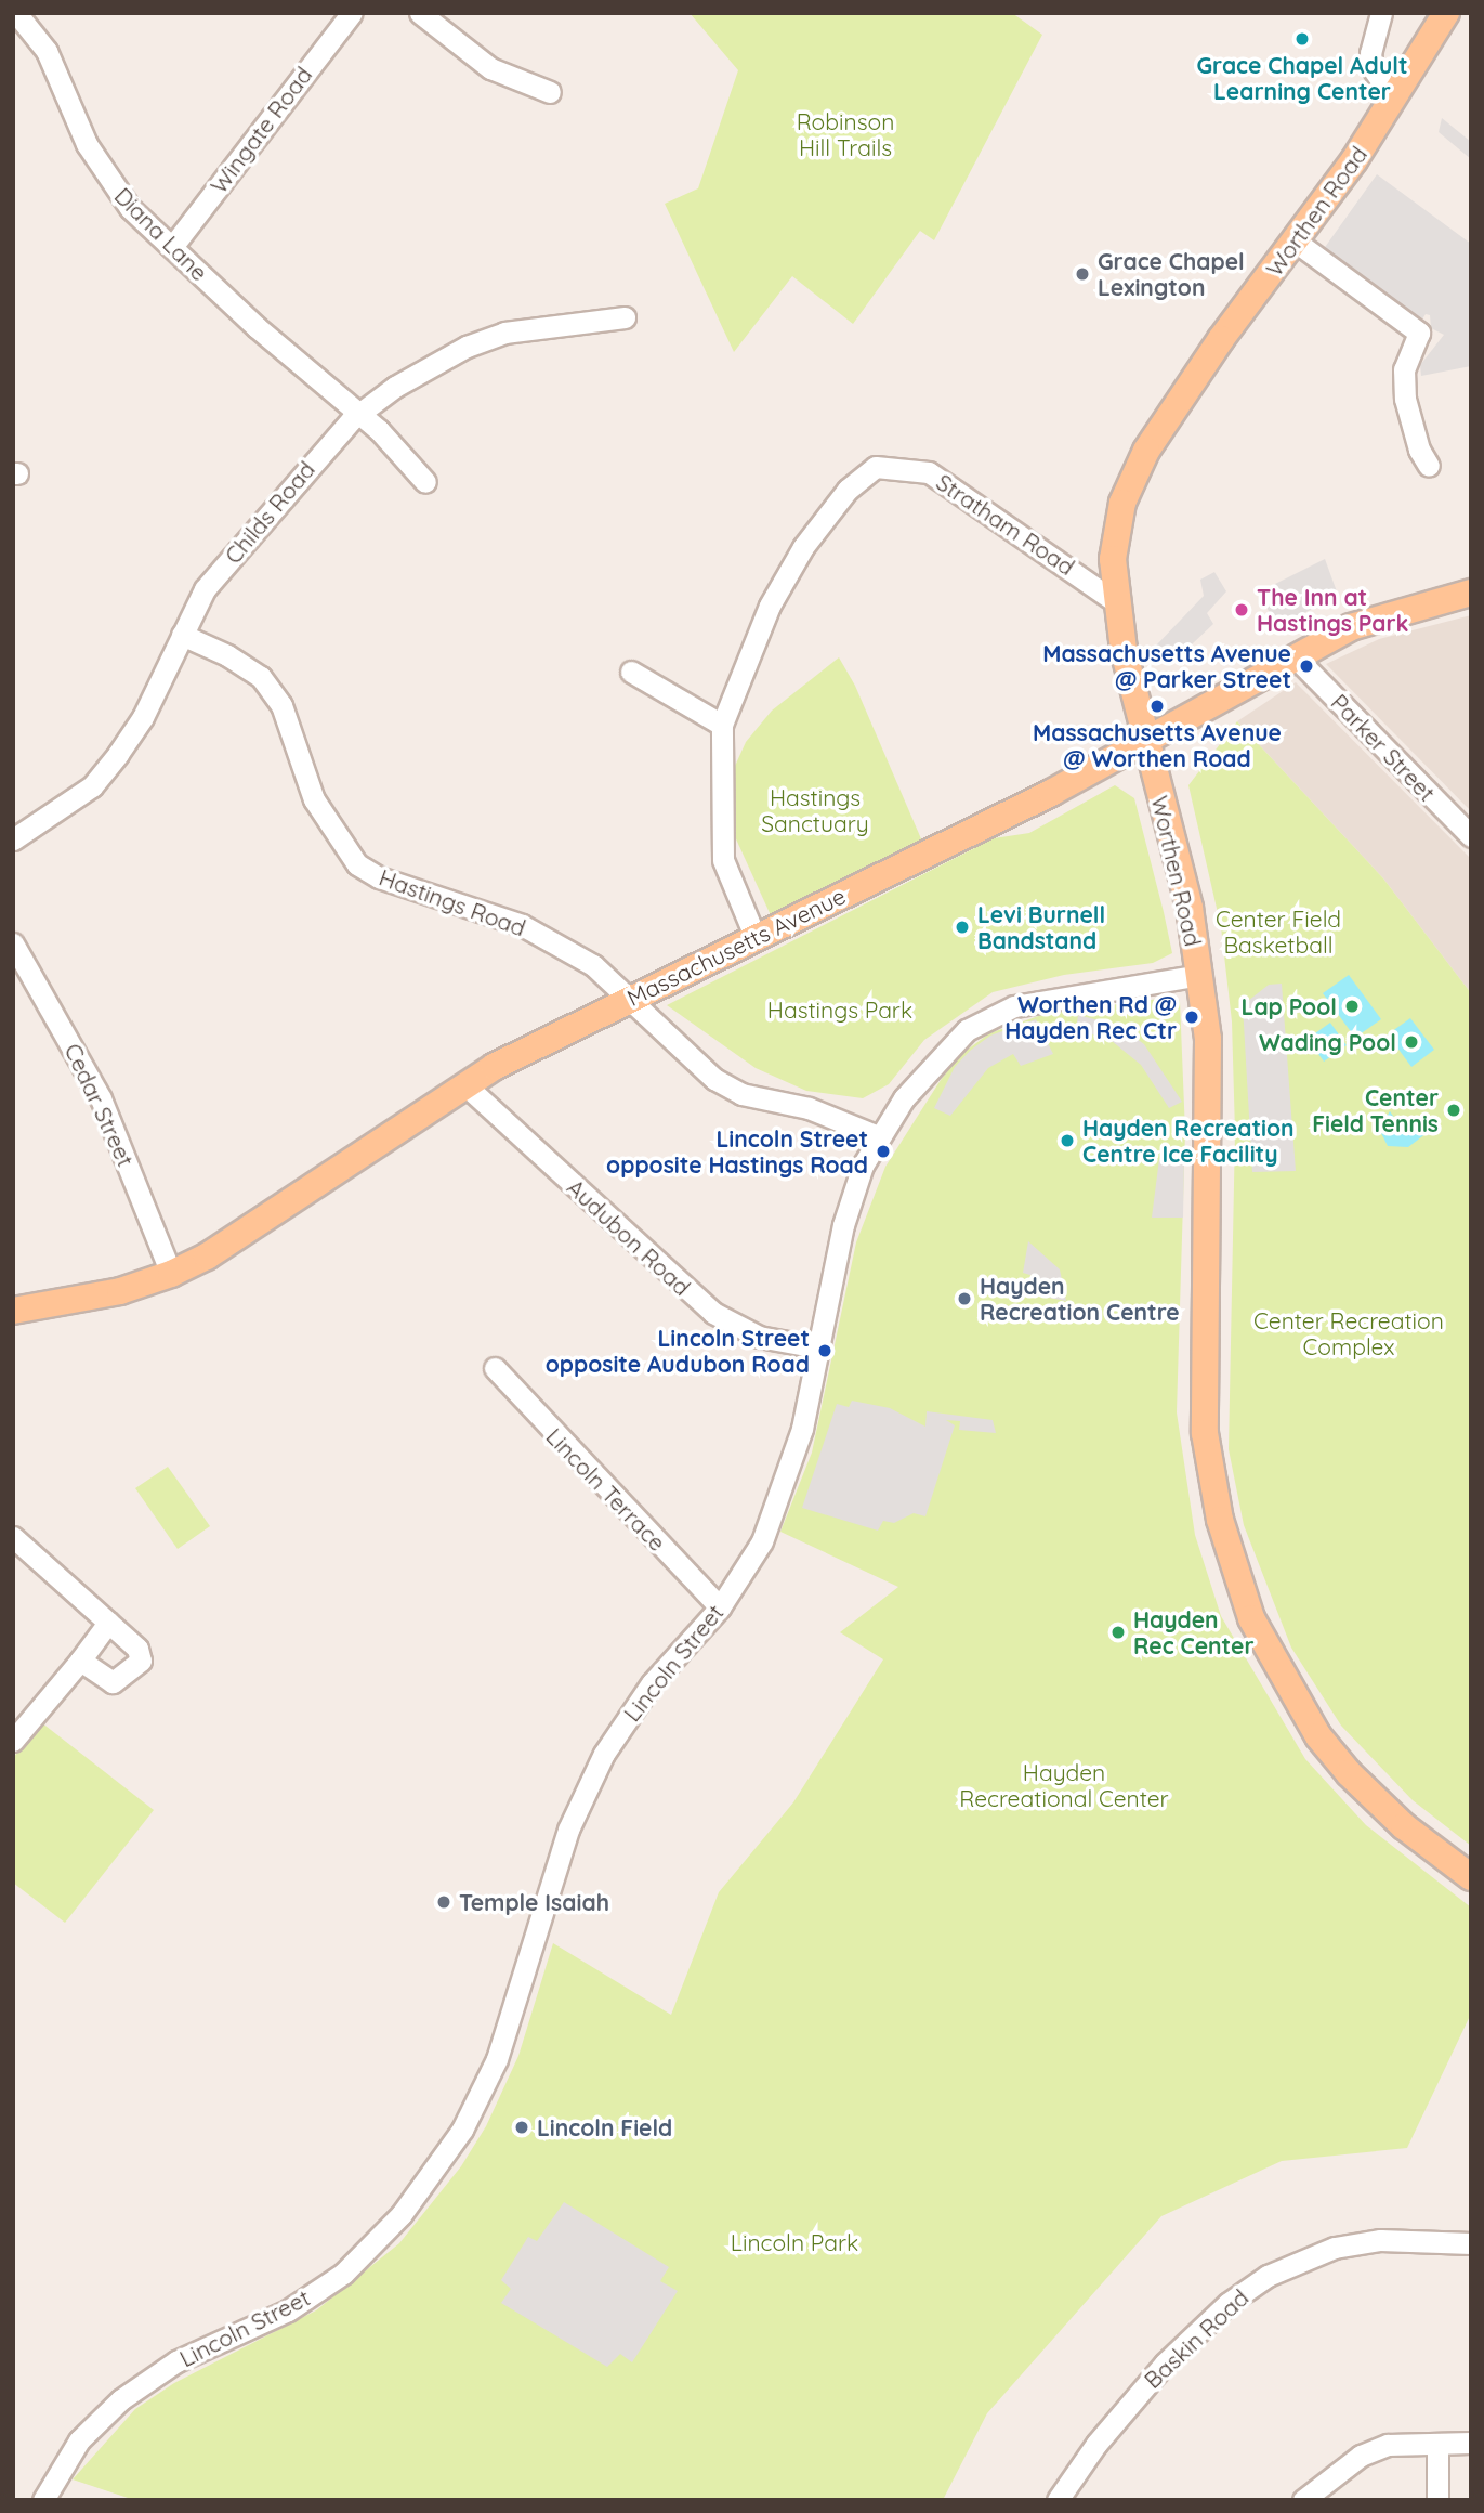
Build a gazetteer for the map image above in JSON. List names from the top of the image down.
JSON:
{
  "streets": {
    "main road": ["Worthen Road", "Massachusetts Avenue"],
    "street": [
      "Wingate Road",
      "Diana Lane",
      "Childs Road",
      "Stratham Road",
      "Parker Street",
      "Hastings Road",
      "Cedar Street",
      "Audubon Road",
      "Lincoln Terrace",
      "Lincoln Street",
      "Baskin Road"
    ]
  },
  "crossings": [
    ["Wingate Road", "Diana Lane"],
    ["Worthen Road", "Stratham Road"],
    ["Worthen Road", "Massachusetts Avenue"],
    ["Worthen Road", "Lincoln Street"],
    ["Diana Lane", "Childs Road"],
    ["Childs Road", "Hastings Road"],
    ["Stratham Road", "Massachusetts Avenue"],
    ["Parker Street", "Massachusetts Avenue"],
    ["Hastings Road", "Massachusetts Avenue"],
    ["Hastings Road", "Lincoln Street"],
    ["Massachusetts Avenue", "Cedar Street"],
    ["Massachusetts Avenue", "Audubon Road"],
    ["Audubon Road", "Lincoln Street"],
    ["Lincoln Terrace", "Lincoln Street"]
  ],
  "parks": [
    "Robinson Hill Trails",
    "Hastings Sanctuary",
    "Center Field Basketball",
    "Hastings Park",
    "Center Recreation Complex",
    "Hayden Recreational Center",
    "Lincoln Park"
  ],
  "places": [
    "Grace Chapel Adult Learning Center",
    "Grace Chapel Lexington",
    "The Inn at Hastings Park",
    "Massachusetts Avenue @ Parker Street",
    "Massachusetts Avenue @ Worthen Road",
    "Levi Burnell Bandstand",
    "Lap Pool",
    "Worthen Rd @ Hayden Rec Ctr",
    "Wading Pool",
    "Center Field Tennis",
    "Hayden Recreation Centre Ice Facility",
    "Lincoln Street opposite Hastings Road",
    "Hayden Recreation Centre",
    "Lincoln Street opposite Audubon Road",
    "Hayden Rec Center",
    "Temple Isaiah",
    "Lincoln Field"
  ]
}
